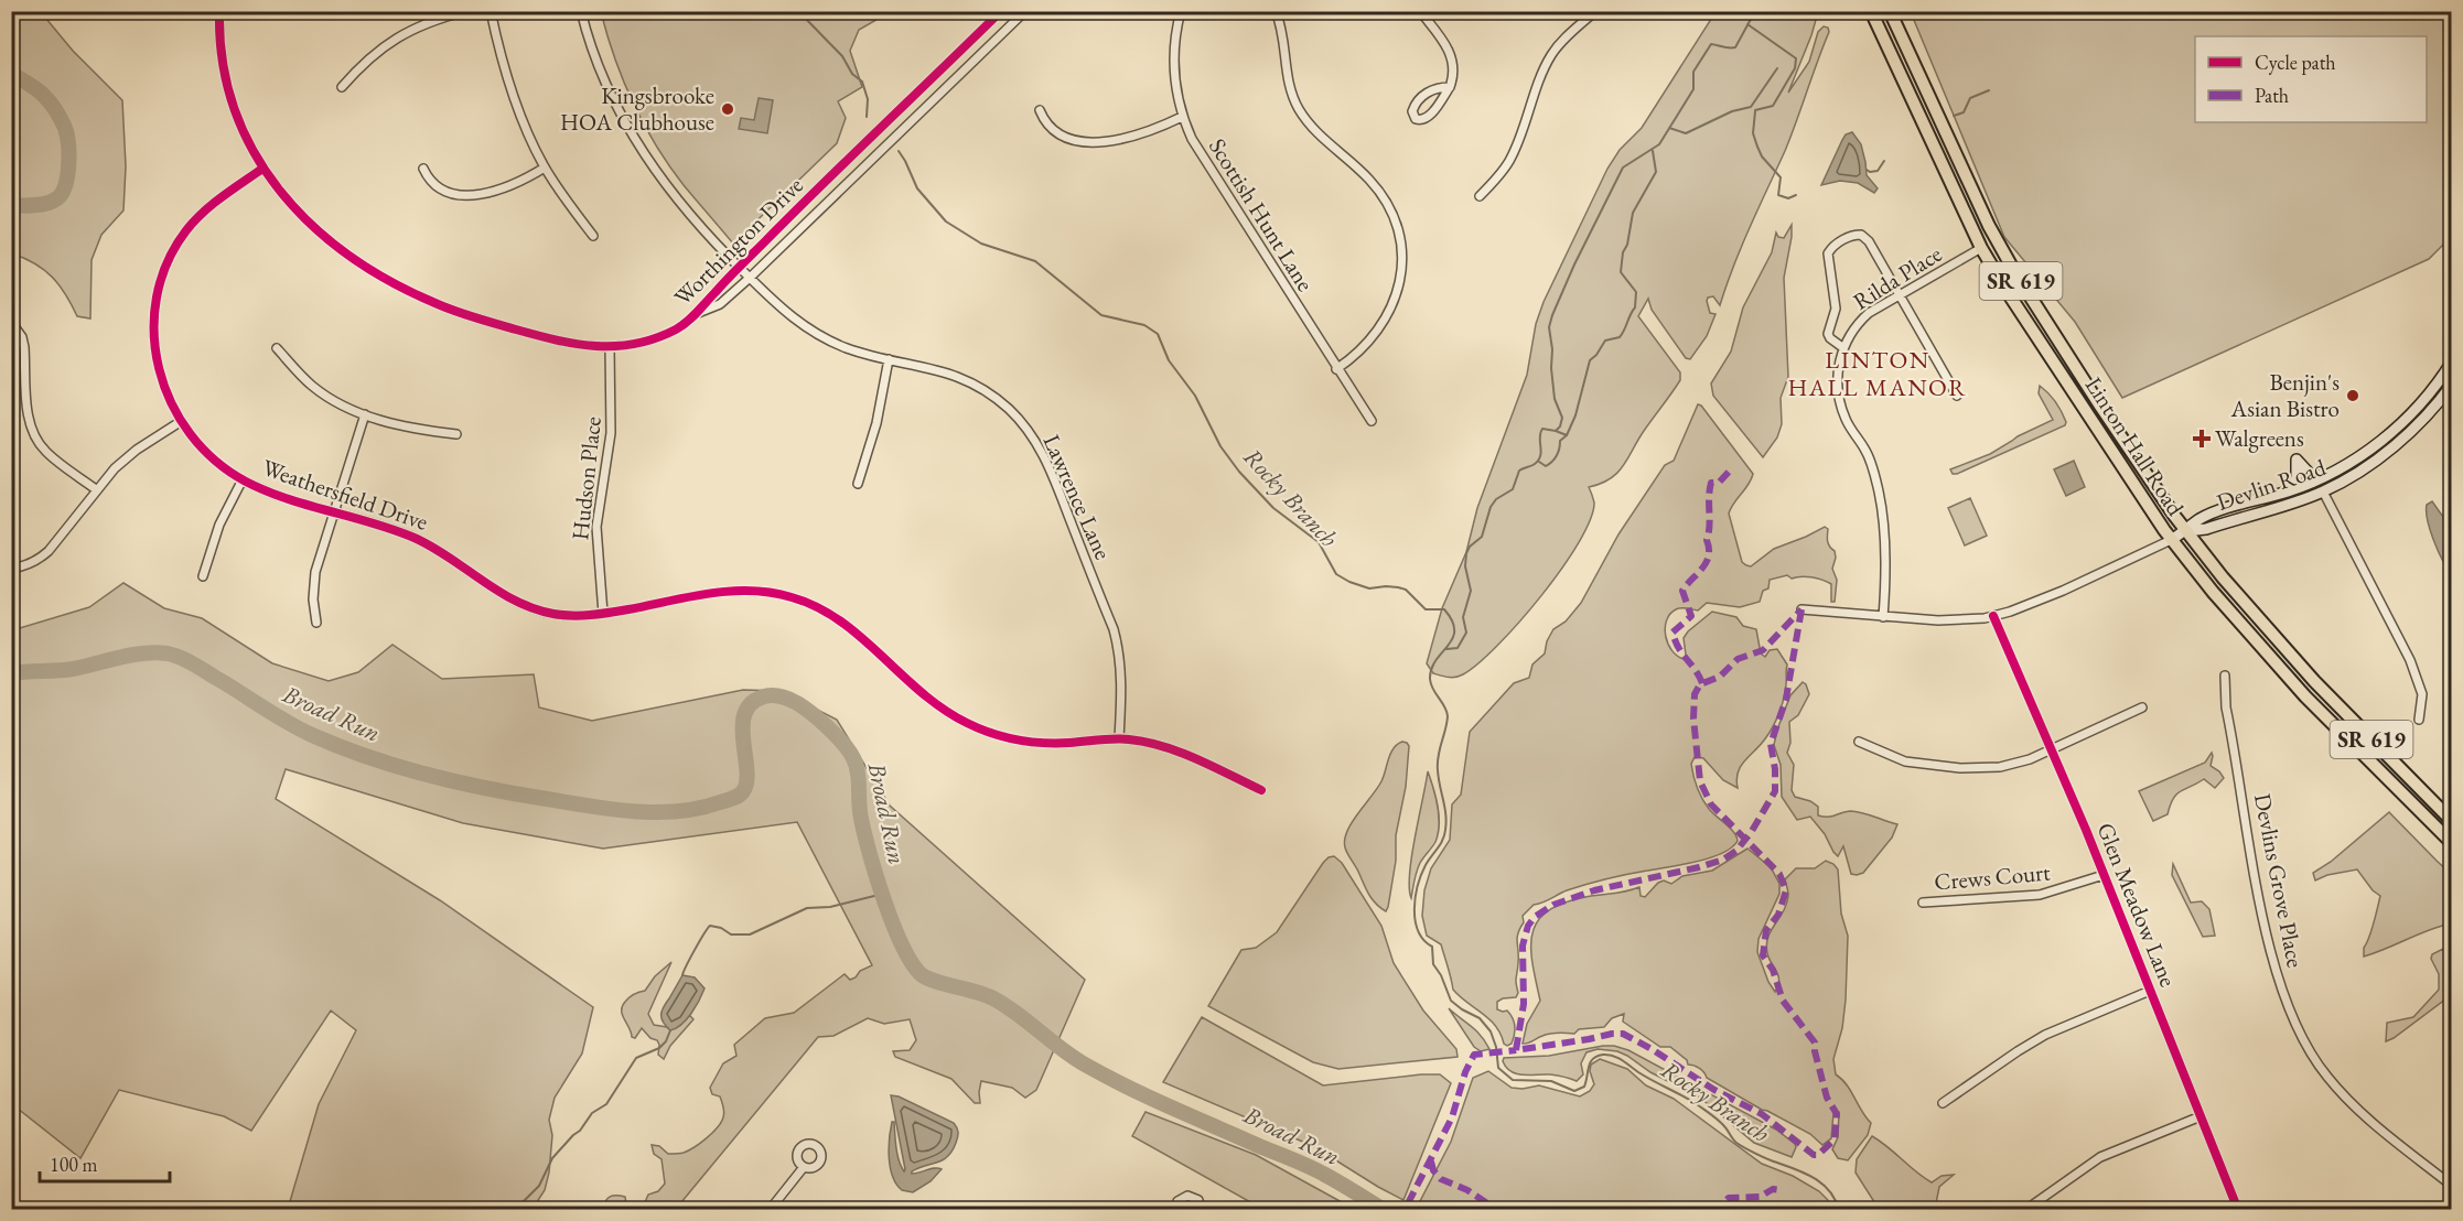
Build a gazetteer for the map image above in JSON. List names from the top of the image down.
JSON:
{
  "streets": {
    "main road": ["SR 619", "Linton Hall Road", "Devlin Road"],
    "street": [
      "Scottish Hunt Lane",
      "Worthington Drive",
      "Rilda Place",
      "Hudson Place",
      "Weathersfield Drive",
      "Lawrence Lane",
      "Crews Court",
      "Devlins Grove Place",
      "Glen Meadow Lane"
    ]
  },
  "crossings": [
    ["Worthington Drive", "Hudson Place"],
    ["Worthington Drive", "Weathersfield Drive"],
    ["Worthington Drive", "Lawrence Lane"],
    ["Rilda Place", "Linton Hall Road"],
    ["Linton Hall Road", "Devlin Road"],
    ["Hudson Place", "Weathersfield Drive"],
    ["Weathersfield Drive", "Lawrence Lane"],
    ["Crews Court", "Glen Meadow Lane"]
  ],
  "districts": ["LINTON HALL MANOR"],
  "water": ["Rocky Branch", "Broad Run"],
  "places": {
    "other": ["Kingsbrooke HOA Clubhouse", "Benjin's Asian Bistro"],
    "health": ["Walgreens"]
  },
  "legend": ["Cycle path", "Path"],
  "scale_bar": "100 m"
}
